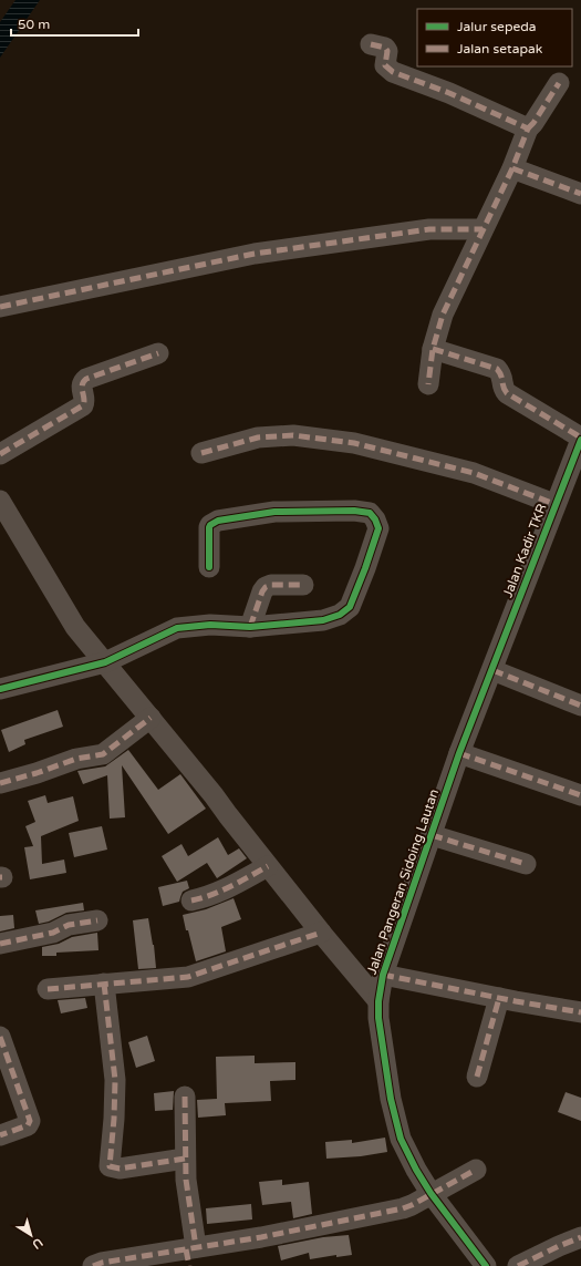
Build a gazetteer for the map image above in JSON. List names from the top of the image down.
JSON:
{
  "streets": {
    "street": ["Jalan Kadir TKR", "Jalan Pangeran Sidoing Lautan"]
  },
  "crossings": [
    ["Jalan Kadir TKR", "Jalan Pangeran Sidoing Lautan"]
  ],
  "legend": ["Jalur sepeda", "Jalan setapak"],
  "scale_bar": "50 m",
  "north": "bottom right"
}
